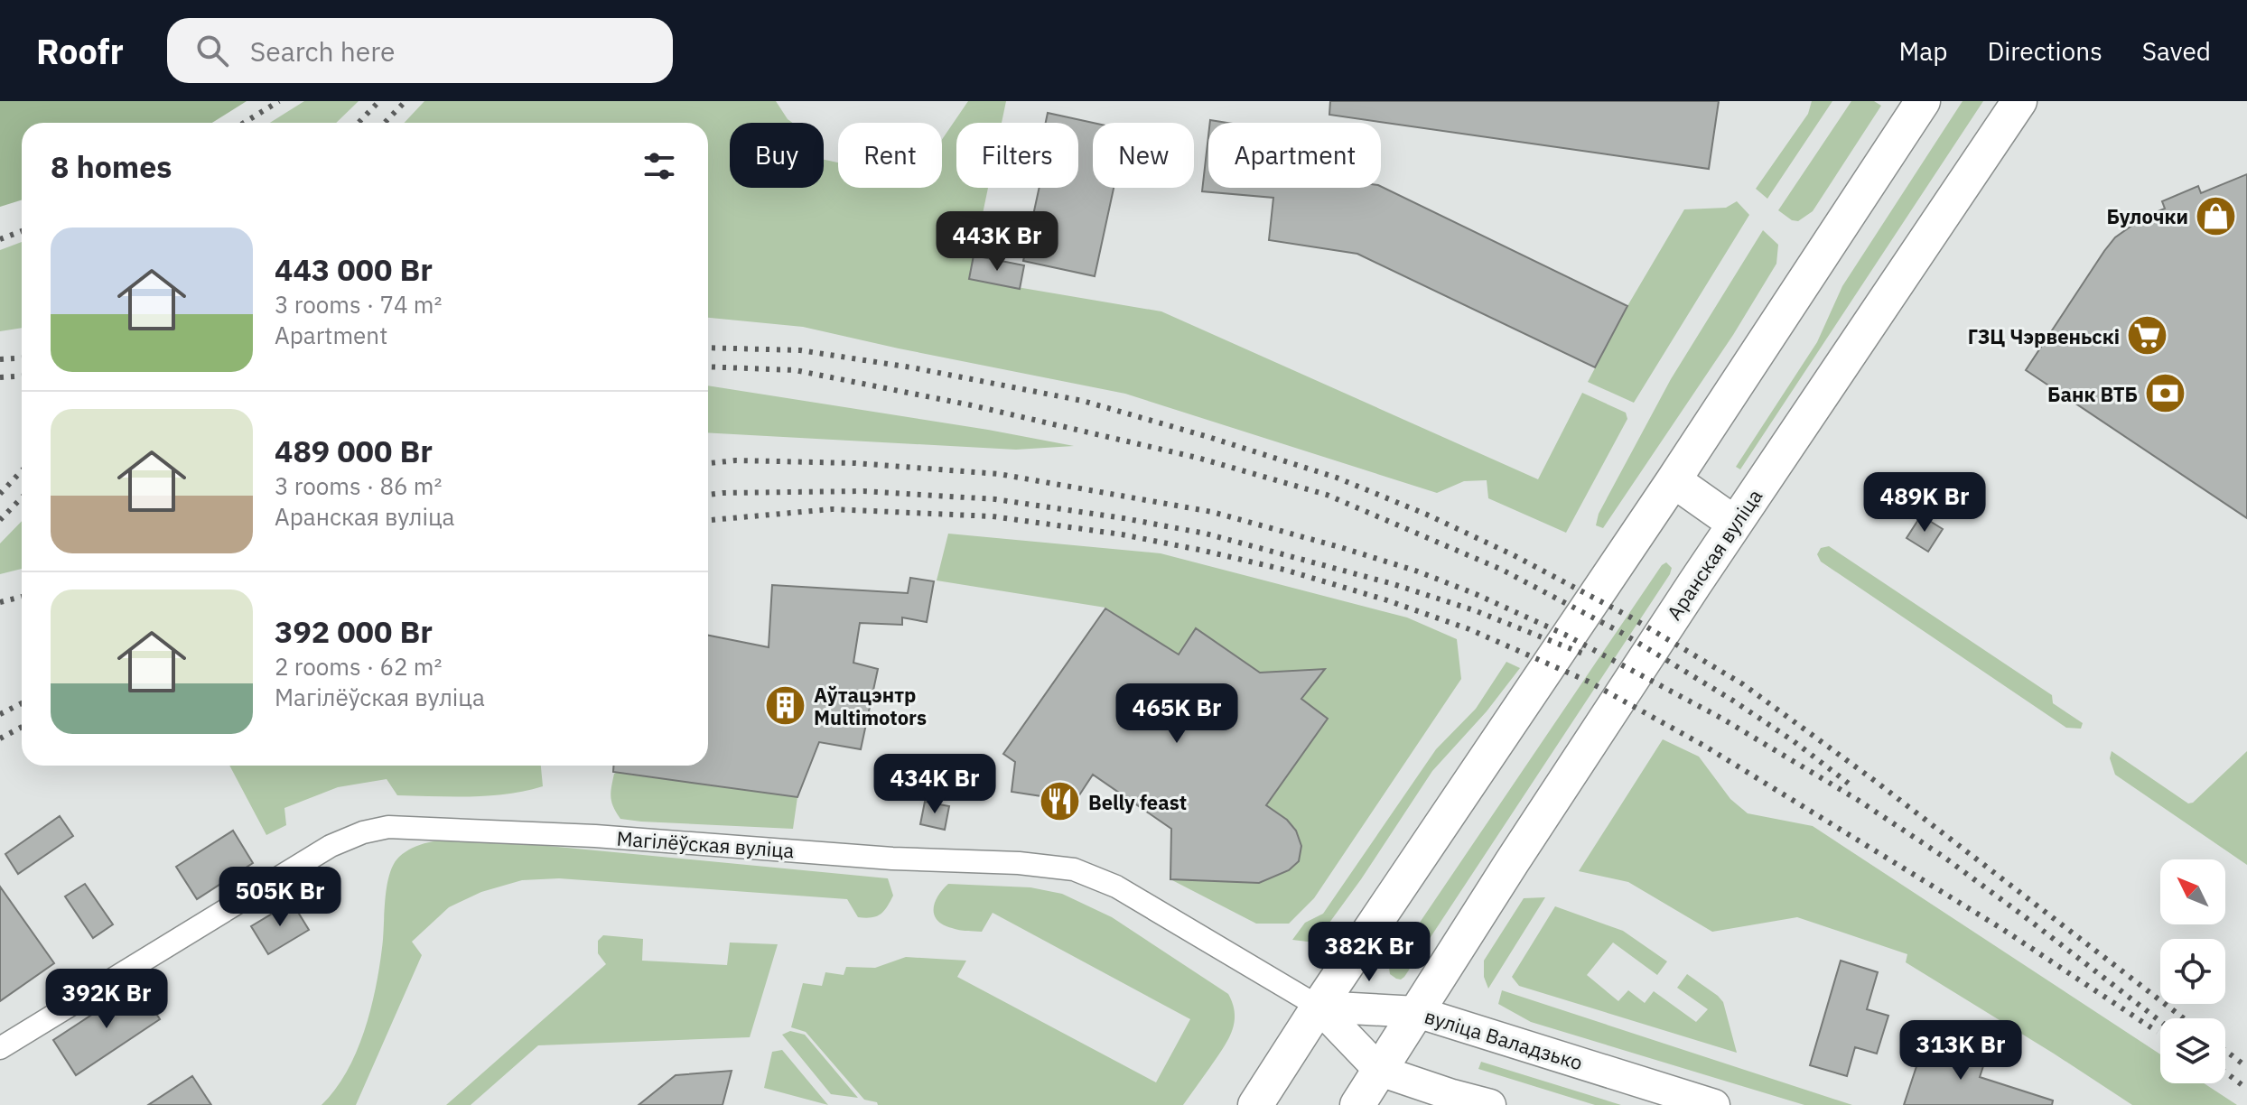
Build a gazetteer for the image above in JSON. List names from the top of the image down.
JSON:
{
  "streets": {
    "main road": ["Аранская вуліца", "вуліца Валадзько"],
    "street": ["Магілёўская вуліца"]
  },
  "crossings": [
    ["Аранская вуліца", "вуліца Валадзько"],
    ["Магілёўская вуліца", "вуліца Валадзько"]
  ],
  "places": {
    "shop": ["Булочки"],
    "supermarket": ["ГЗЦ Чэрвеньскі"],
    "bank": ["Банк ВТБ"],
    "building": ["Аўтацэнтр Multimotors"],
    "restaurant": ["Belly feast"]
  },
  "north": "top left",
  "page": {
    "header": "Roofr",
    "search": "Search here",
    "nav": ["Map", "Directions", "Saved"],
    "chip": [
      "Buy",
      "Rent",
      "Filters",
      "New",
      "Apartment"
    ],
    "heading": "8 homes",
    "list": [
      {
        "name": "443 000 Br",
        "note": "3 rooms · 74 m² · Apartment"
      },
      {
        "name": "489 000 Br",
        "note": "3 rooms · 86 m² · Аранская вуліца"
      },
      {
        "name": "392 000 Br",
        "note": "2 rooms · 62 m² · Магілёўская вуліца"
      }
    ],
    "price": [
      "443K Br",
      "489K Br",
      "465K Br",
      "434K Br",
      "505K Br",
      "382K Br",
      "392K Br",
      "313K Br"
    ]
  }
}
